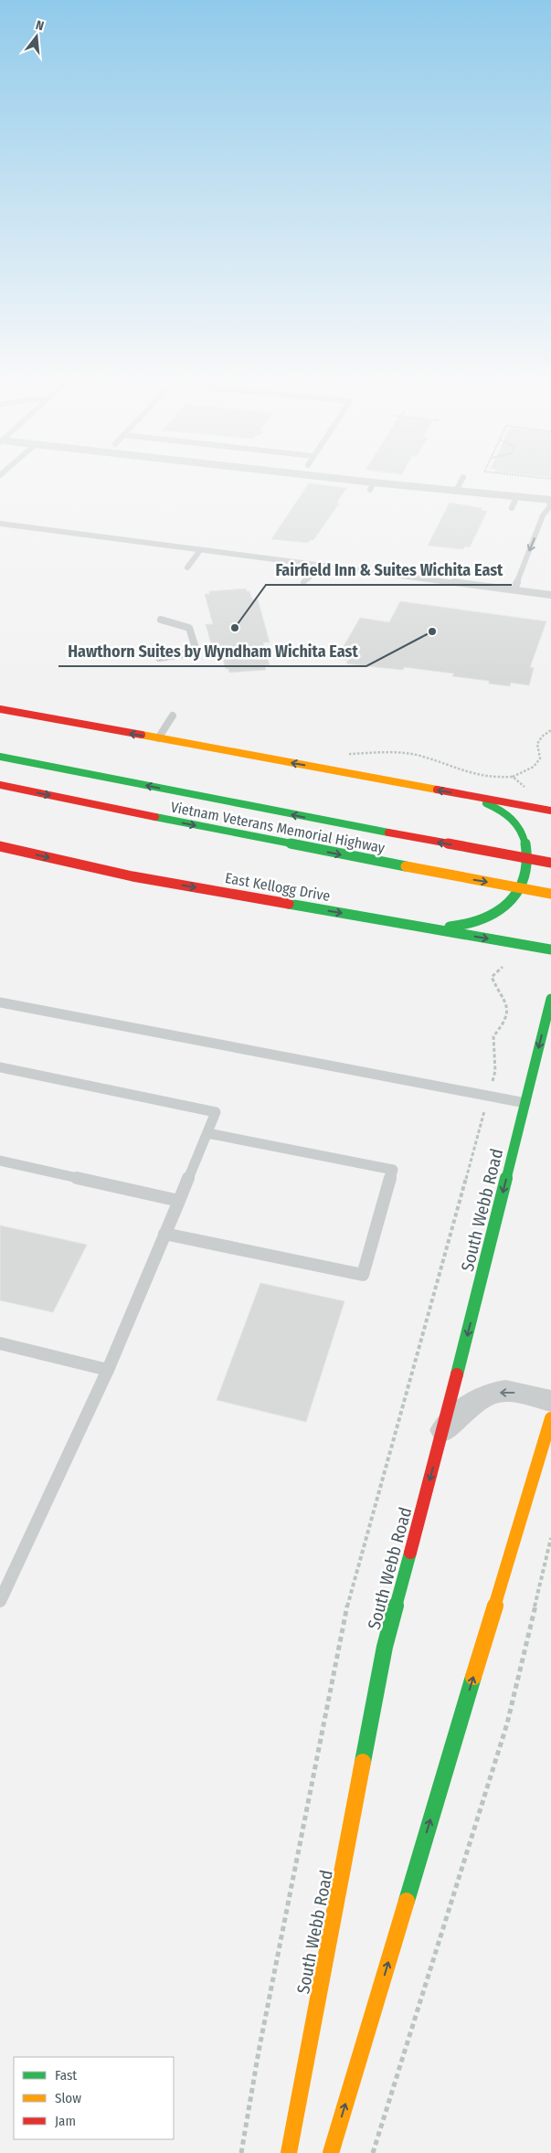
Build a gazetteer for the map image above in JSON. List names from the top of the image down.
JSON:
{
  "streets": {
    "main road": ["Vietnam Veterans Memorial Highway", "East Kellogg Drive", "South Webb Road"]
  },
  "one_way": ["East Kellogg Drive"],
  "places": ["Fairfield Inn & Suites Wichita East", "Hawthorn Suites by Wyndham Wichita East"],
  "legend": ["Fast", "Slow", "Jam"],
  "north": "top"
}
